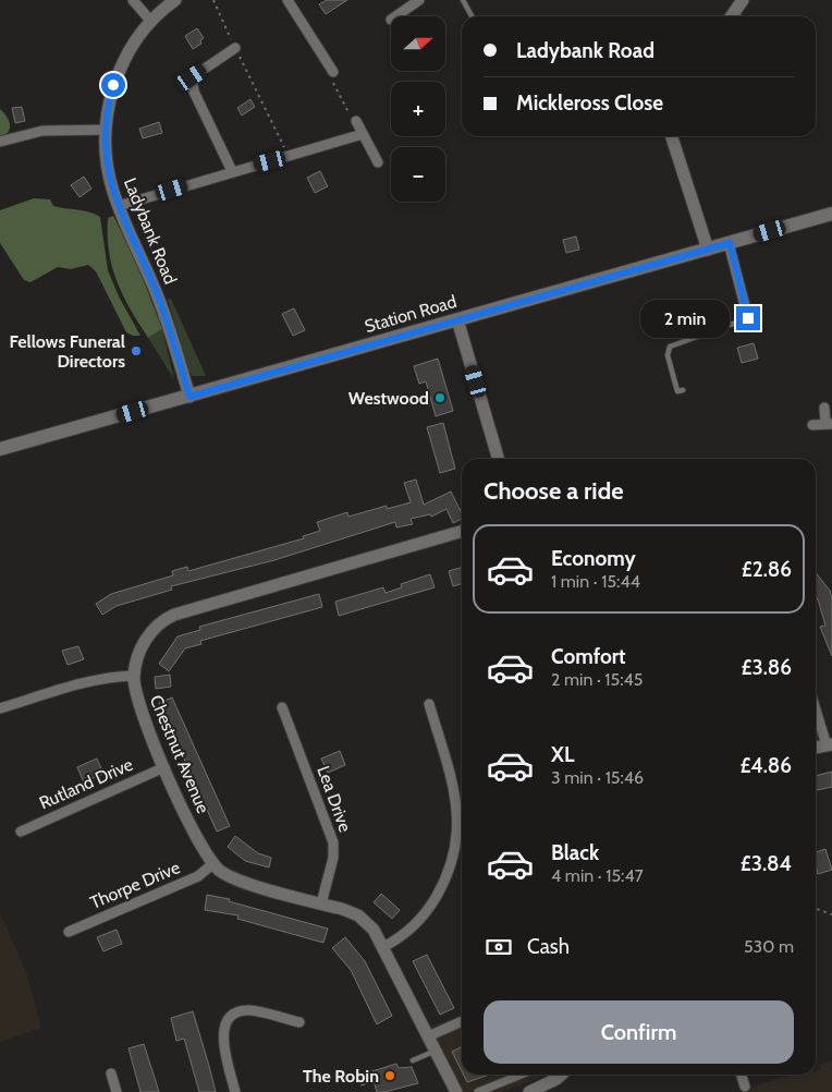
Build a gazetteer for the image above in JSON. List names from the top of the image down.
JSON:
{
  "streets": {
    "main road": ["Station Road"],
    "street": [
      "Ladybank Road",
      "Chestnut Avenue",
      "Rutland Drive",
      "Lea Drive",
      "Thorpe Drive"
    ]
  },
  "crossings": [
    ["Ladybank Road", "Station Road"],
    ["Chestnut Avenue", "Rutland Drive"],
    ["Chestnut Avenue", "Lea Drive"],
    ["Chestnut Avenue", "Thorpe Drive"]
  ],
  "places": ["Fellows Funeral Directors", "Westwood", "The Robin"],
  "north": "right",
  "page": {
    "map_buttons": ["+", "−"],
    "banner": ["Ladybank Road", "Mickleross Close"],
    "bubble": "2 min",
    "heading": "Choose a ride",
    "list": [
      {
        "name": "Economy",
        "note": "1 min · 15:44",
        "value": "£2.86"
      },
      {
        "name": "Comfort",
        "note": "2 min · 15:45",
        "value": "£3.86"
      },
      {
        "name": "XL",
        "note": "3 min · 15:46",
        "value": "£4.86"
      },
      {
        "name": "Black",
        "note": "4 min · 15:47",
        "value": "£3.84"
      }
    ],
    "pay": ["Cash", "530 m"],
    "buttons": "Confirm"
  }
}
